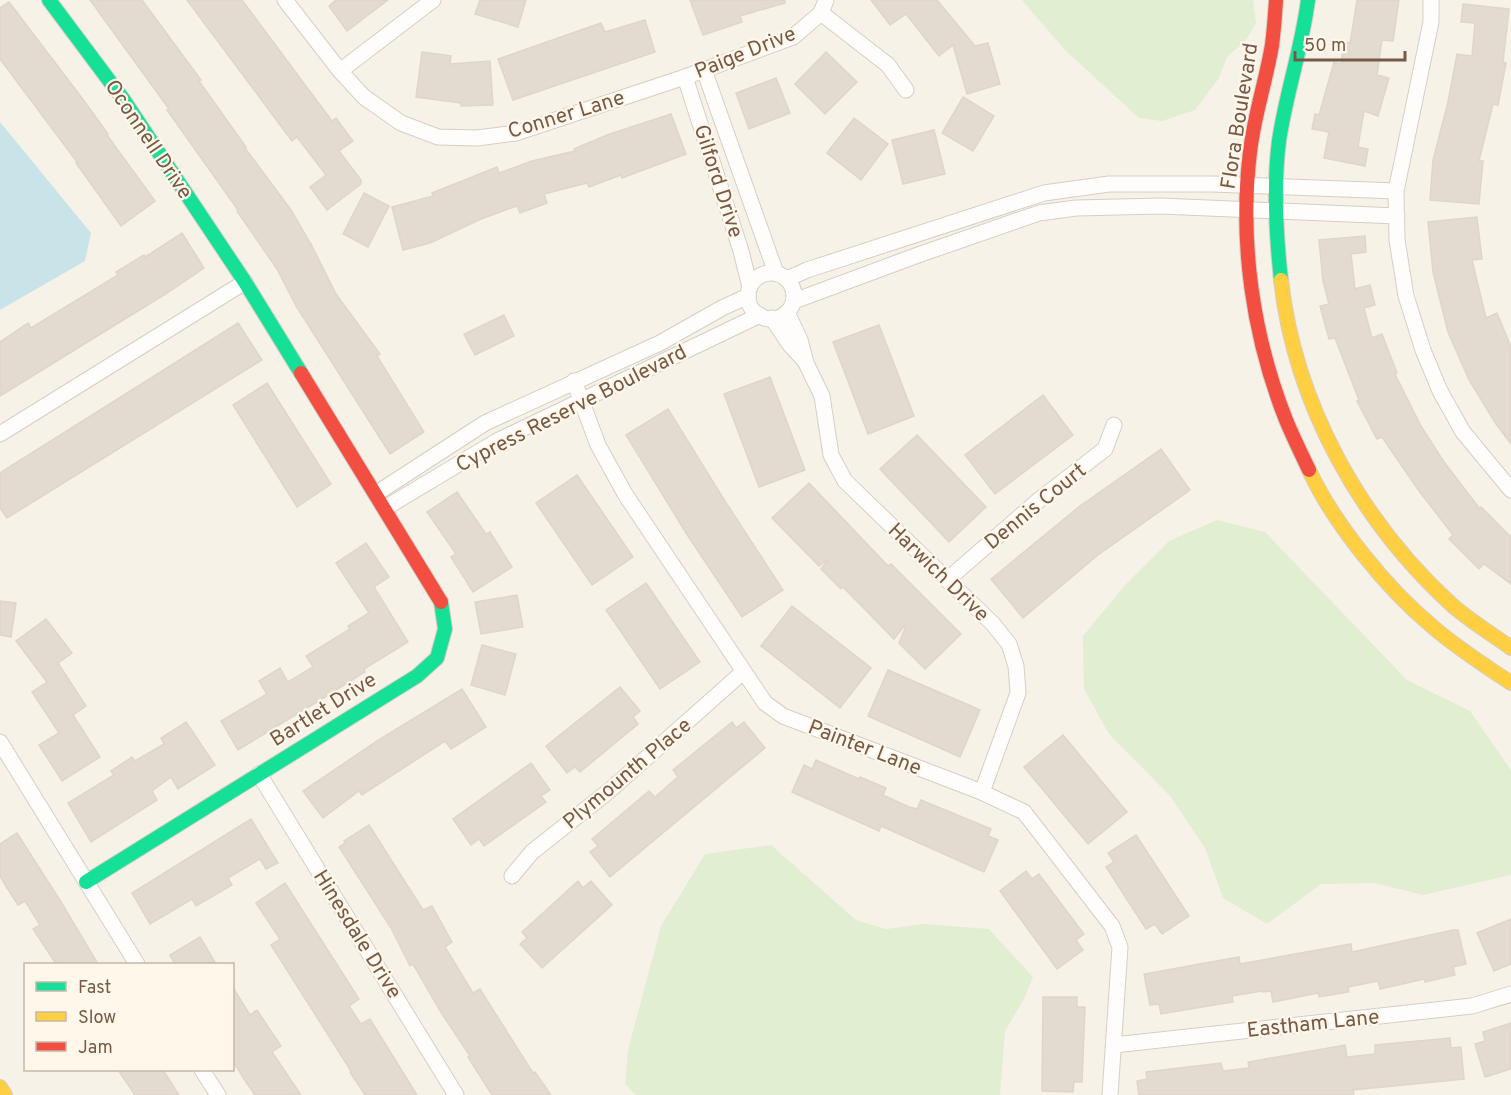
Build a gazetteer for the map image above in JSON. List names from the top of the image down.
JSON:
{
  "streets": {
    "street": [
      "Paige Drive",
      "Conner Lane",
      "Flora Boulevard",
      "Oconnell Drive",
      "Gilford Drive",
      "Cypress Reserve Boulevard",
      "Dennis Court",
      "Harwich Drive",
      "Bartlet Drive",
      "Painter Lane",
      "Plymounth Place",
      "Hinesdale Drive",
      "Eastham Lane"
    ]
  },
  "crossings": [
    ["Paige Drive", "Conner Lane"],
    ["Paige Drive", "Gilford Drive"],
    ["Conner Lane", "Gilford Drive"],
    ["Oconnell Drive", "Cypress Reserve Boulevard"],
    ["Oconnell Drive", "Bartlet Drive"],
    ["Gilford Drive", "Cypress Reserve Boulevard"],
    ["Gilford Drive", "Harwich Drive"],
    ["Cypress Reserve Boulevard", "Harwich Drive"],
    ["Cypress Reserve Boulevard", "Bartlet Drive"],
    ["Cypress Reserve Boulevard", "Painter Lane"],
    ["Dennis Court", "Harwich Drive"],
    ["Harwich Drive", "Painter Lane"],
    ["Bartlet Drive", "Hinesdale Drive"],
    ["Painter Lane", "Plymounth Place"],
    ["Painter Lane", "Eastham Lane"]
  ],
  "legend": ["Fast", "Slow", "Jam"],
  "scale_bar": "50 m"
}
